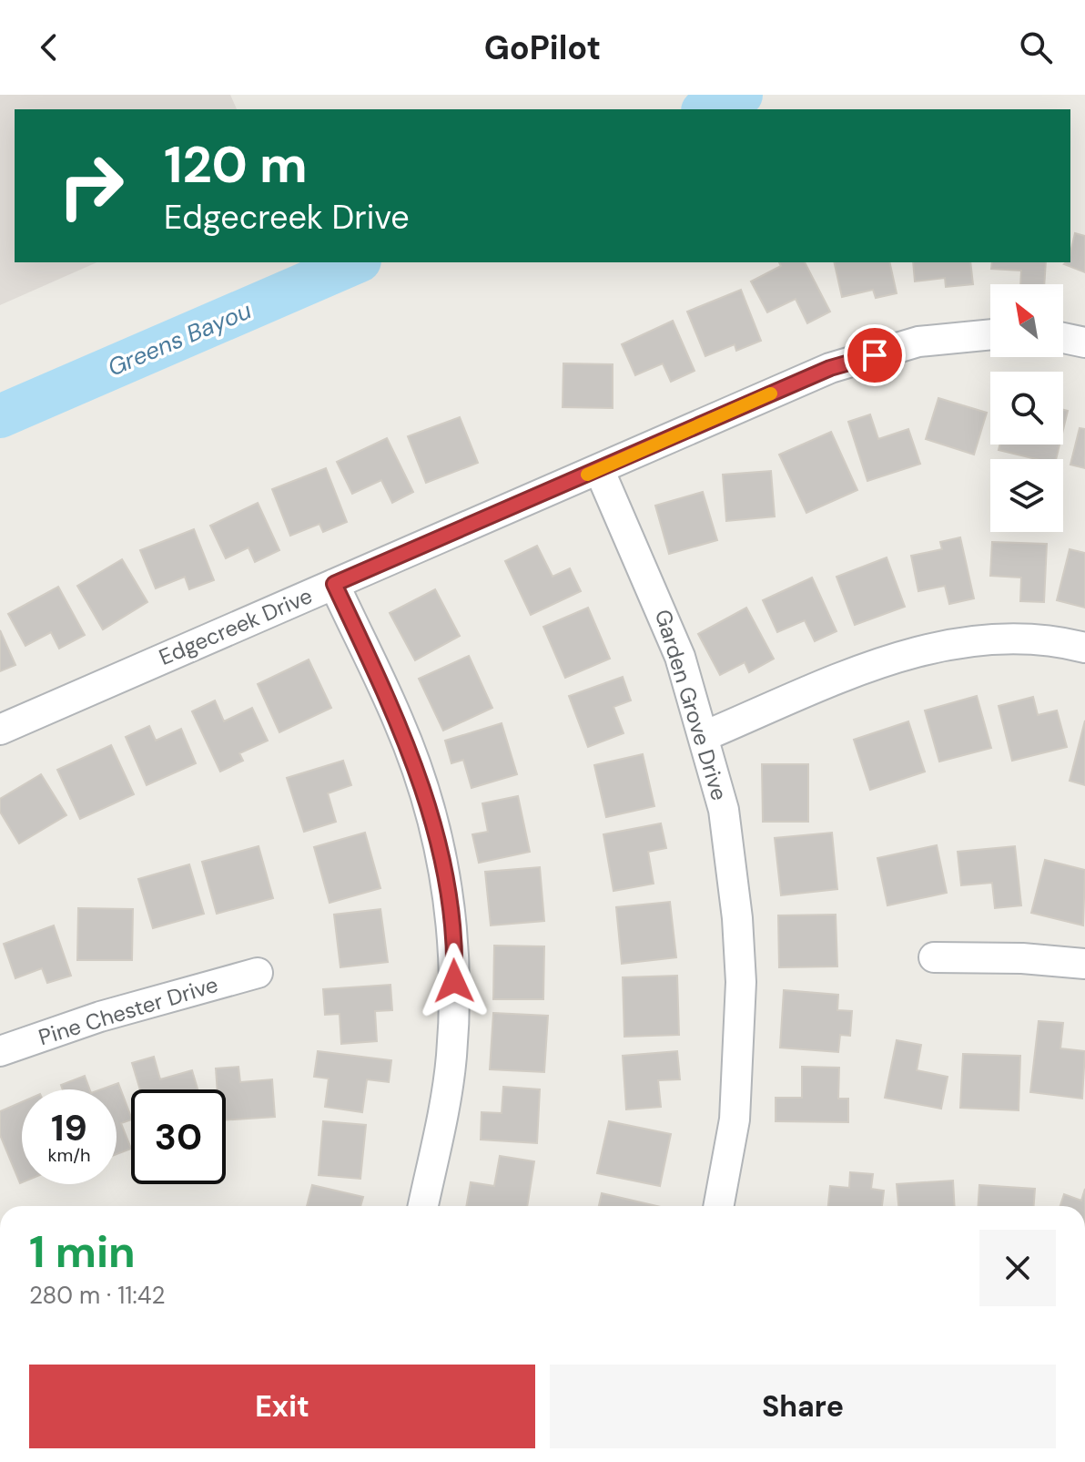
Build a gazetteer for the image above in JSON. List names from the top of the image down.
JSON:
{
  "streets": {
    "street": ["Edgecreek Drive", "Garden Grove Drive", "Pine Chester Drive"]
  },
  "crossings": [
    ["Edgecreek Drive", "Garden Grove Drive"]
  ],
  "water": ["Greens Bayou"],
  "north": "top left",
  "page": {
    "header": "GoPilot",
    "turn": ["120 m", "Edgecreek Drive"],
    "speed": "19 km/h",
    "limit": "30",
    "heading": ["1 min", "280 m · 11:42"],
    "buttons": ["Exit", "Share"]
  }
}
